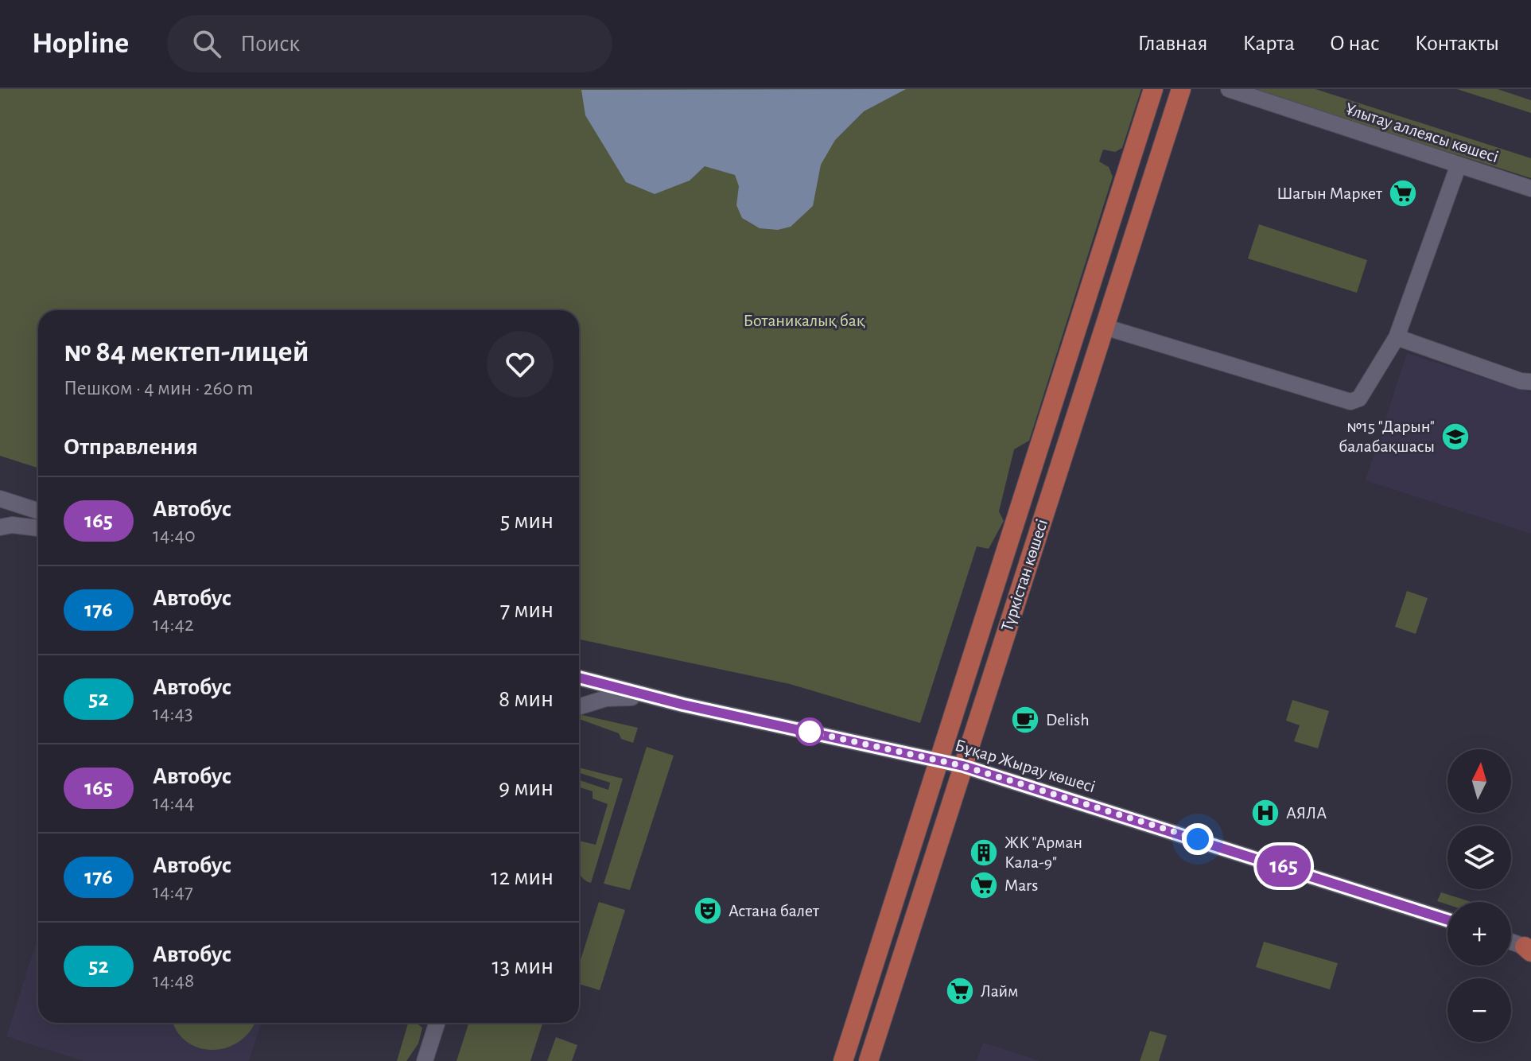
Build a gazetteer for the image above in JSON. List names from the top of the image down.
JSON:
{
  "streets": {
    "main road": ["Түркістан көшесі"],
    "street": ["Ұлытау аллеясы көшесі", "Бұқар Жырау көшесі"]
  },
  "crossings": [
    ["Түркістан көшесі", "Бұқар Жырау көшесі"]
  ],
  "parks": ["Ботаникалық бақ"],
  "places": {
    "supermarket": ["Шагын Маркет", "Mars", "Лайм"],
    "school or university": ["№15 \"Дарын\" балабақшасы"],
    "cafe": ["Delish"],
    "hospital": ["АЯЛА"],
    "building": ["ЖК \"Арман Кала-9\""],
    "theatre": ["Астана балет"]
  },
  "lines": ["bus line 165"],
  "north": "top",
  "page": {
    "header": "Hopline",
    "search": "Поиск",
    "nav": [
      "Главная",
      "Карта",
      "О нас",
      "Контакты"
    ],
    "on_map": "165",
    "heading": [
      ["№ 84 мектеп-лицей", "Пешком · 4 мин · 260 m"],
      "Отправления"
    ],
    "list": [
      {
        "mark": "165",
        "name": "Автобус",
        "note": "14:40",
        "value": "5 мин"
      },
      {
        "mark": "176",
        "name": "Автобус",
        "note": "14:42",
        "value": "7 мин"
      },
      {
        "mark": "52",
        "name": "Автобус",
        "note": "14:43",
        "value": "8 мин"
      },
      {
        "mark": "165",
        "name": "Автобус",
        "note": "14:44",
        "value": "9 мин"
      },
      {
        "mark": "176",
        "name": "Автобус",
        "note": "14:47",
        "value": "12 мин"
      },
      {
        "mark": "52",
        "name": "Автобус",
        "note": "14:48",
        "value": "13 мин"
      }
    ],
    "map_buttons": ["+", "−"]
  }
}
